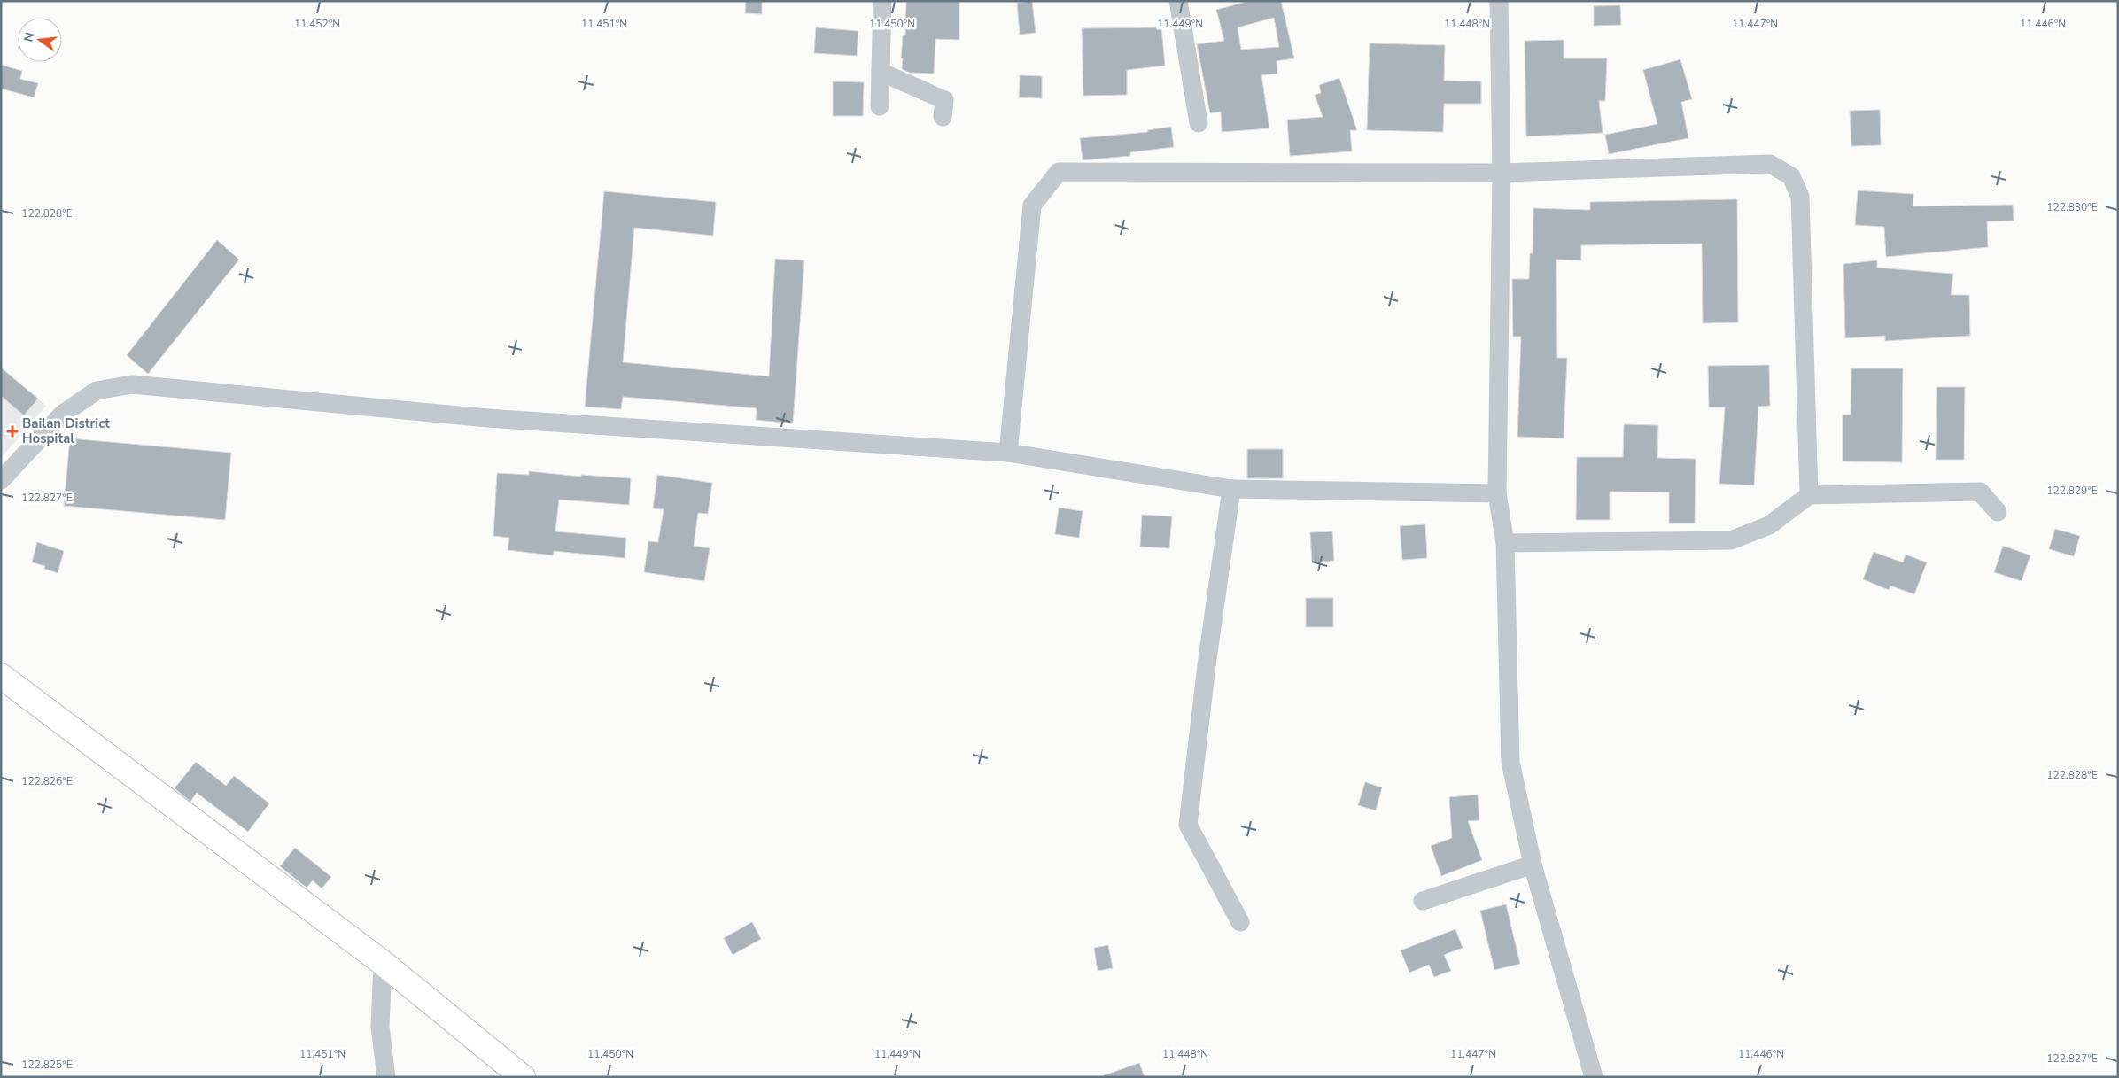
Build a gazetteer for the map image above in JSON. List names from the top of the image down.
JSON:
{
  "places": {
    "health": ["Bailan District Hospital"]
  },
  "north": "left",
  "coordinates": [
    "11.450°N",
    "11.449°N",
    "11.447°N",
    "11.446°N",
    "11.452°N",
    "11.451°N",
    "11.448°N",
    "122.830°E",
    "122.828°E",
    "122.829°E",
    "122.827°E",
    "122.826°E",
    "122.825°E"
  ]
}
